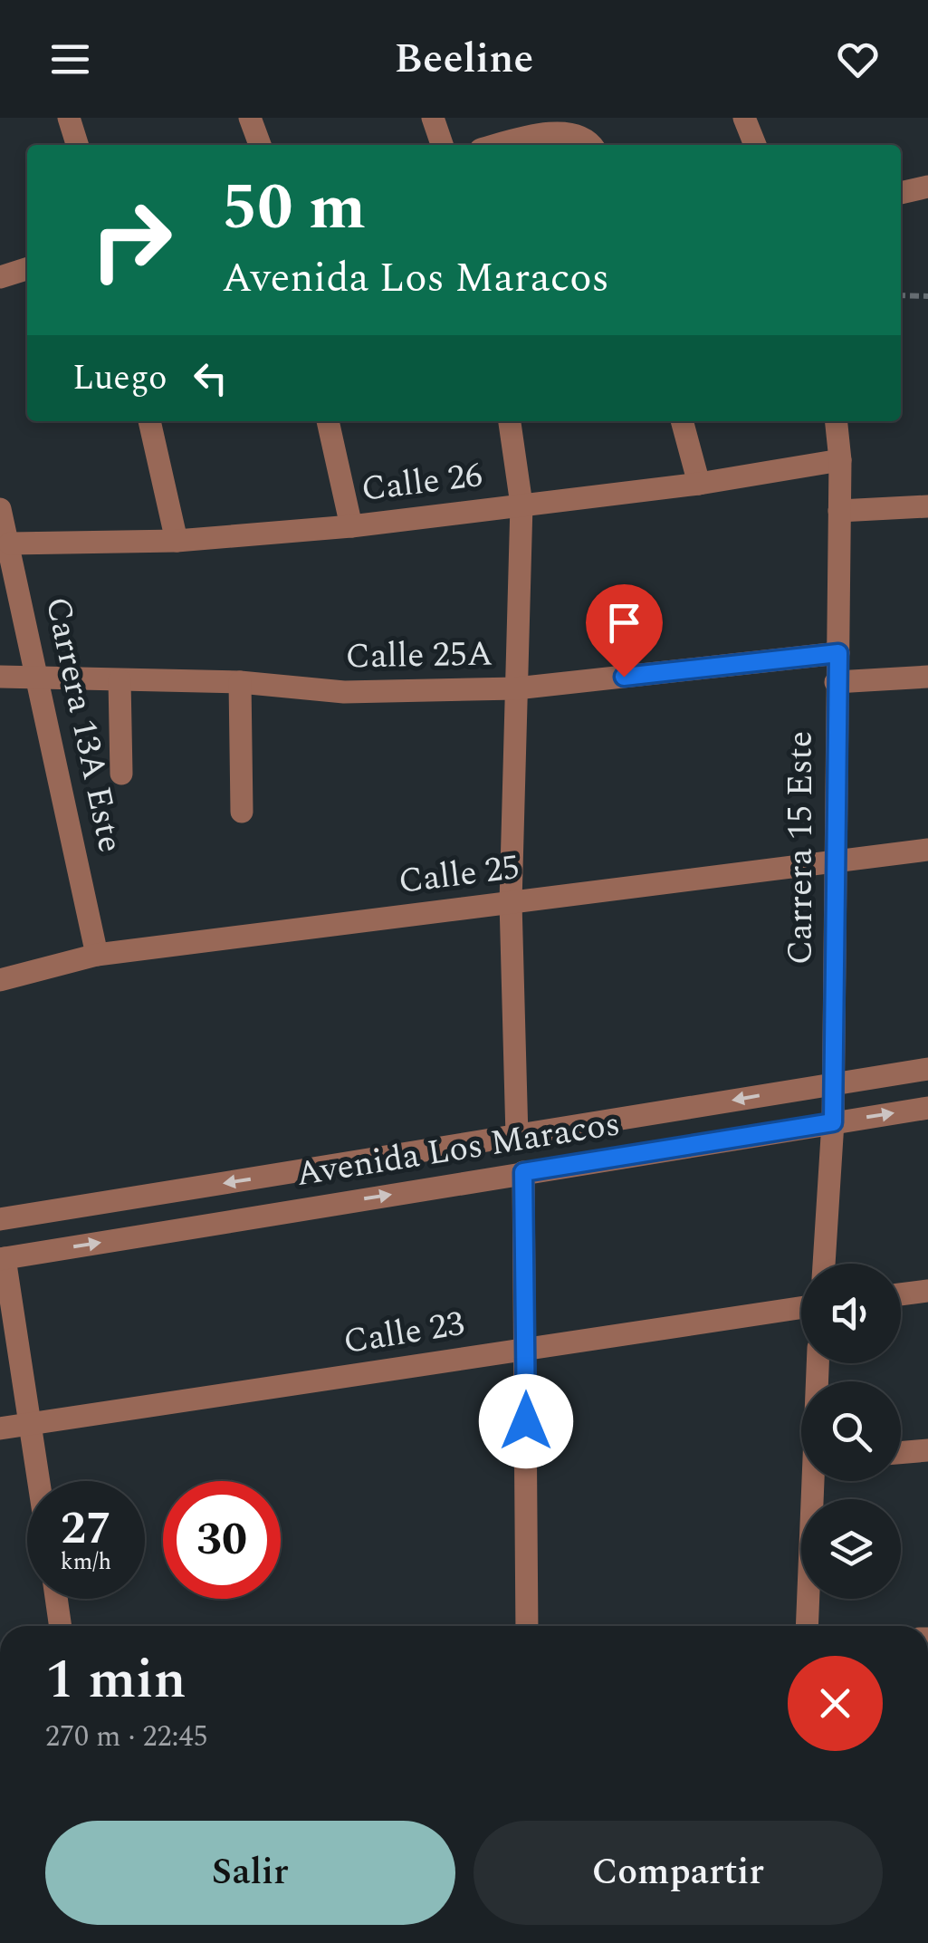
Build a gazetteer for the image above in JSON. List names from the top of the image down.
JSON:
{
  "streets": {
    "street": [
      "Calle 26",
      "Calle 25A",
      "Carrera 13A Este",
      "Carrera 15 Este",
      "Calle 25",
      "Avenida Los Maracos",
      "Calle 23"
    ]
  },
  "crossings": [
    ["Calle 26", "Carrera 13A Este"],
    ["Calle 26", "Carrera 15 Este"],
    ["Calle 25A", "Carrera 13A Este"],
    ["Calle 25A", "Carrera 15 Este"],
    ["Carrera 13A Este", "Calle 25"],
    ["Carrera 15 Este", "Calle 25"],
    ["Carrera 15 Este", "Avenida Los Maracos"]
  ],
  "page": {
    "header": "Beeline",
    "turn": ["50 m", "Avenida Los Maracos"],
    "then": "Luego",
    "speed": "27 km/h",
    "limit": "30",
    "heading": ["1 min", "270 m · 22:45"],
    "buttons": ["Salir", "Compartir"]
  }
}
